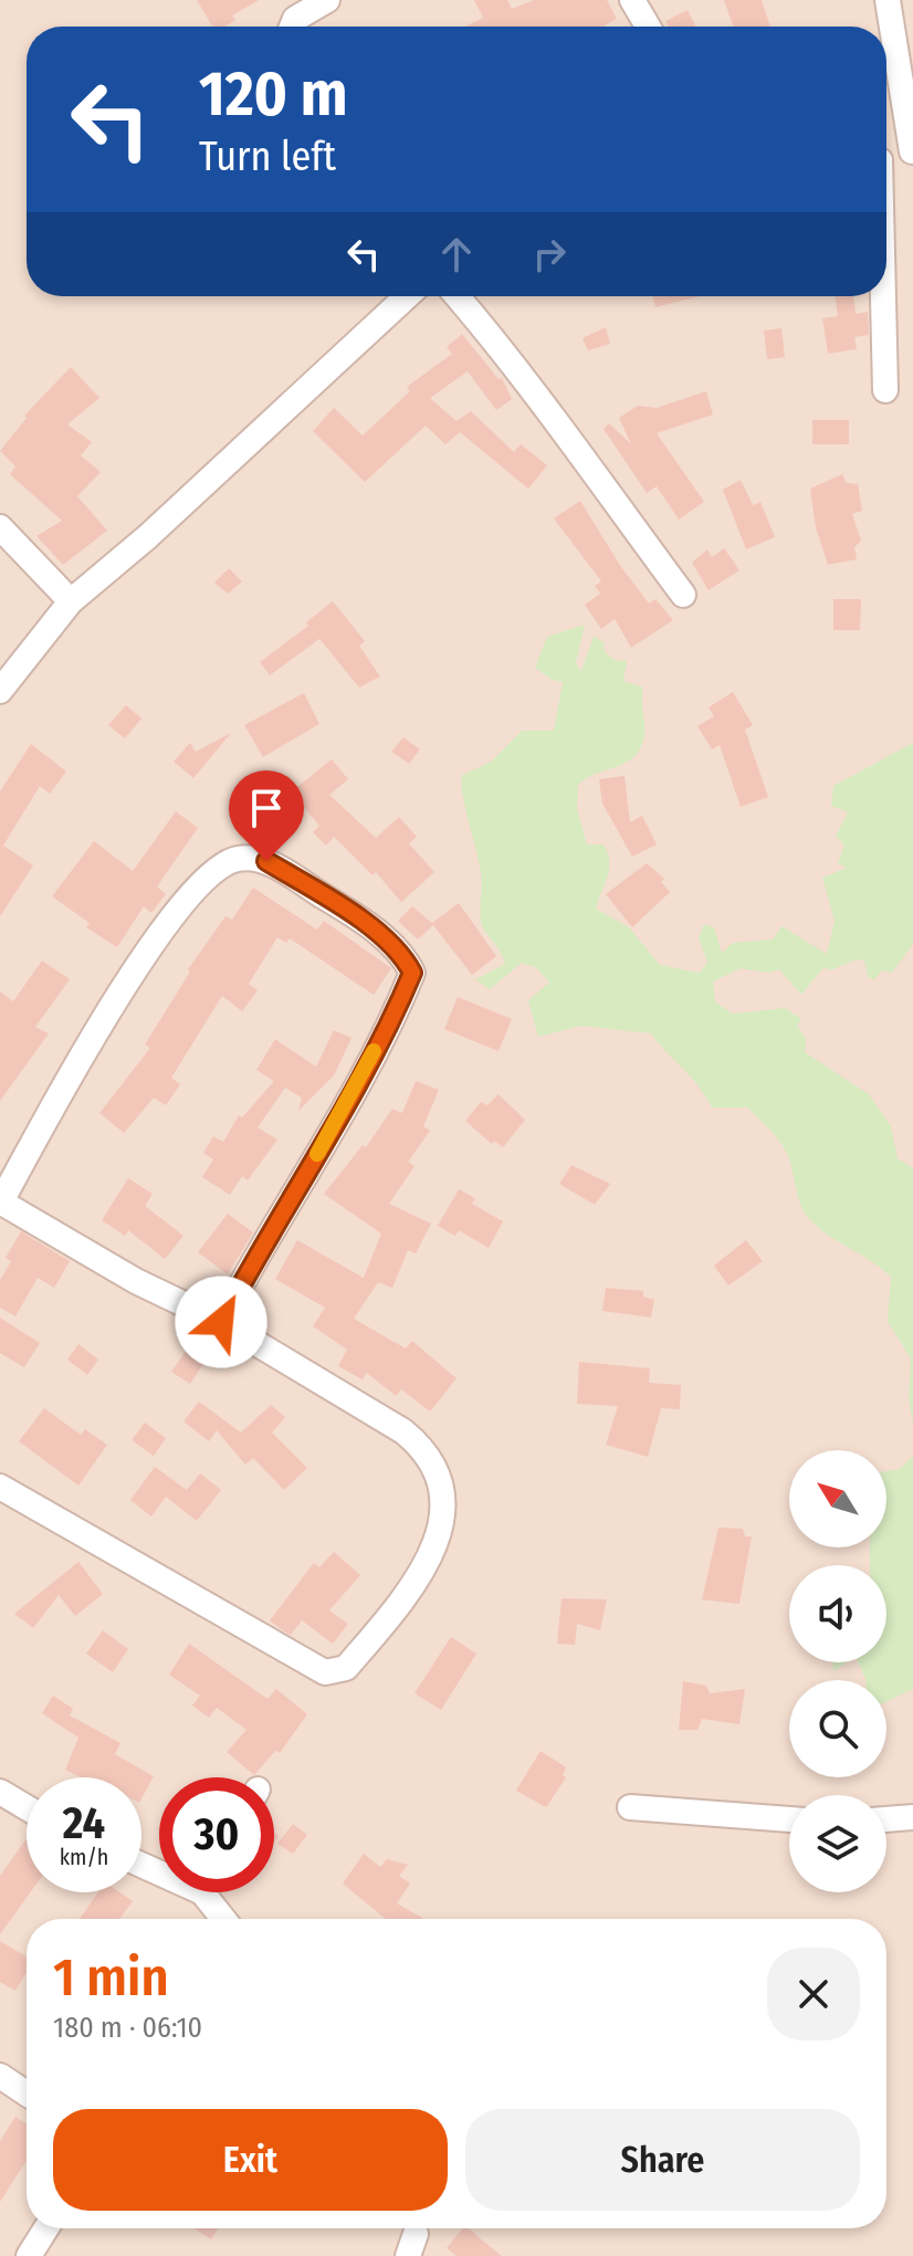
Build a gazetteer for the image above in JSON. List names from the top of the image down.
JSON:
{
  "north": "top left",
  "page": {
    "turn": ["120 m", "Turn left"],
    "speed": "24 km/h",
    "limit": "30",
    "heading": ["1 min", "180 m · 06:10"],
    "buttons": ["Exit", "Share"]
  }
}
